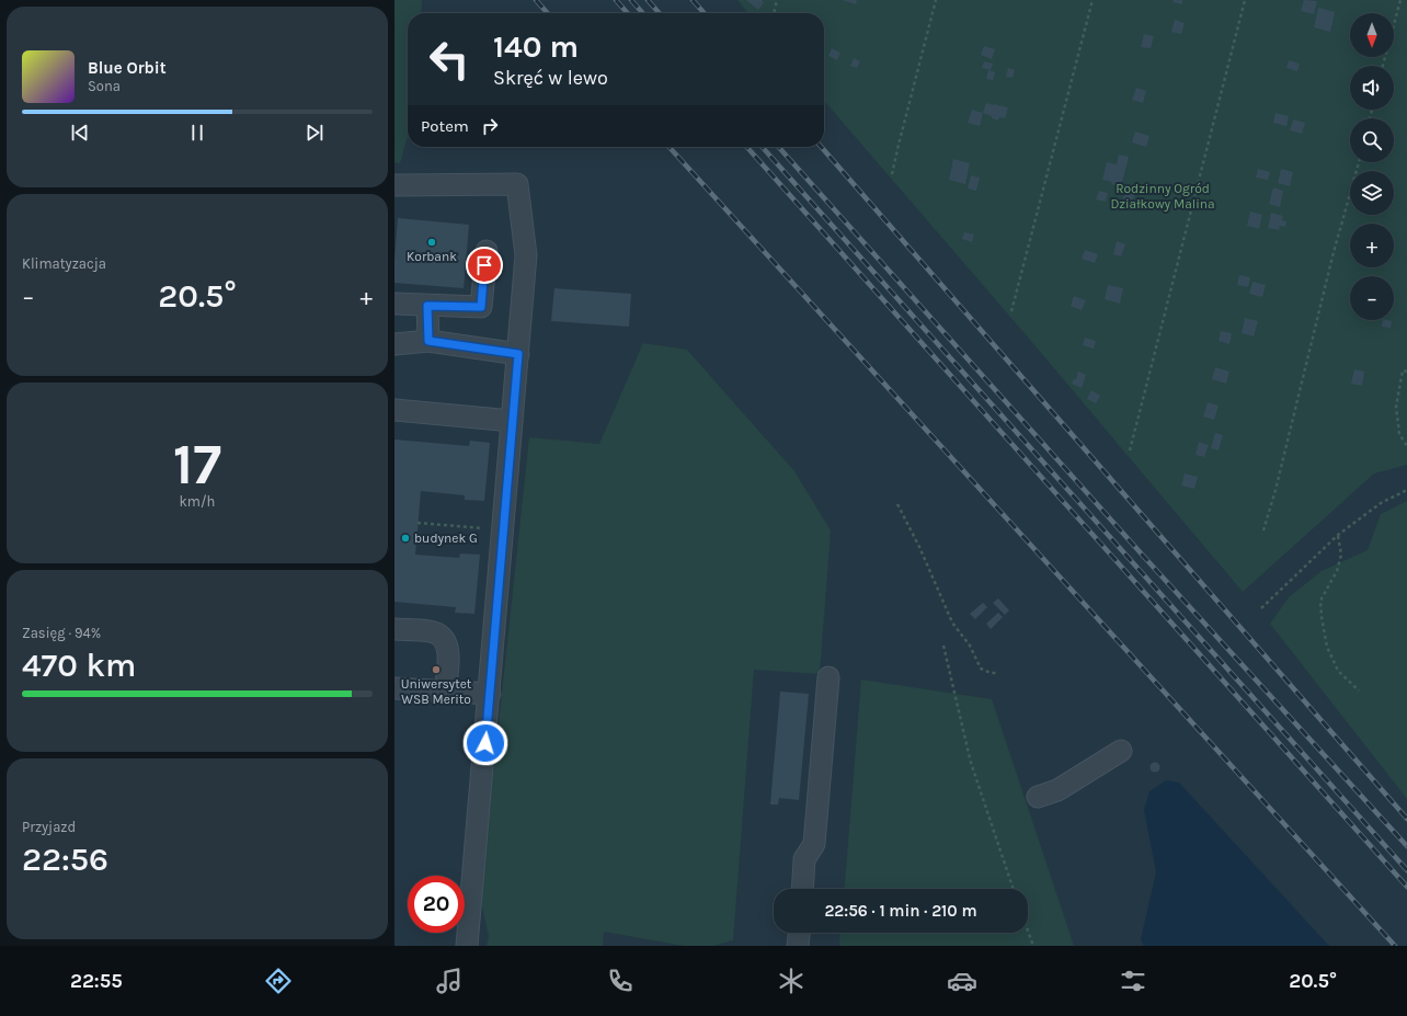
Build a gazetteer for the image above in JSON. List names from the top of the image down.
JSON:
{
  "parks": ["Rodzinny Ogród Działkowy Malina"],
  "places": ["Korbank", "budynek G", "Uniwersytet WSB Merito"],
  "north": "bottom",
  "page": {
    "map_buttons": ["+", "−"],
    "turn": ["140 m", "Skręć w lewo"],
    "song": ["Blue Orbit", "Sona"],
    "then": "Potem",
    "tile": [
      "Klimatyzacja",
      ["17", "km/h"],
      ["Zasięg · 94%", "470 km"],
      ["Przyjazd", "22:56"]
    ],
    "heat": ["−", "20.5°", "+"],
    "limit": "20",
    "trip": "22:56 · 1 min · 210 m",
    "tabs": ["22:55", "20.5°"]
  }
}
